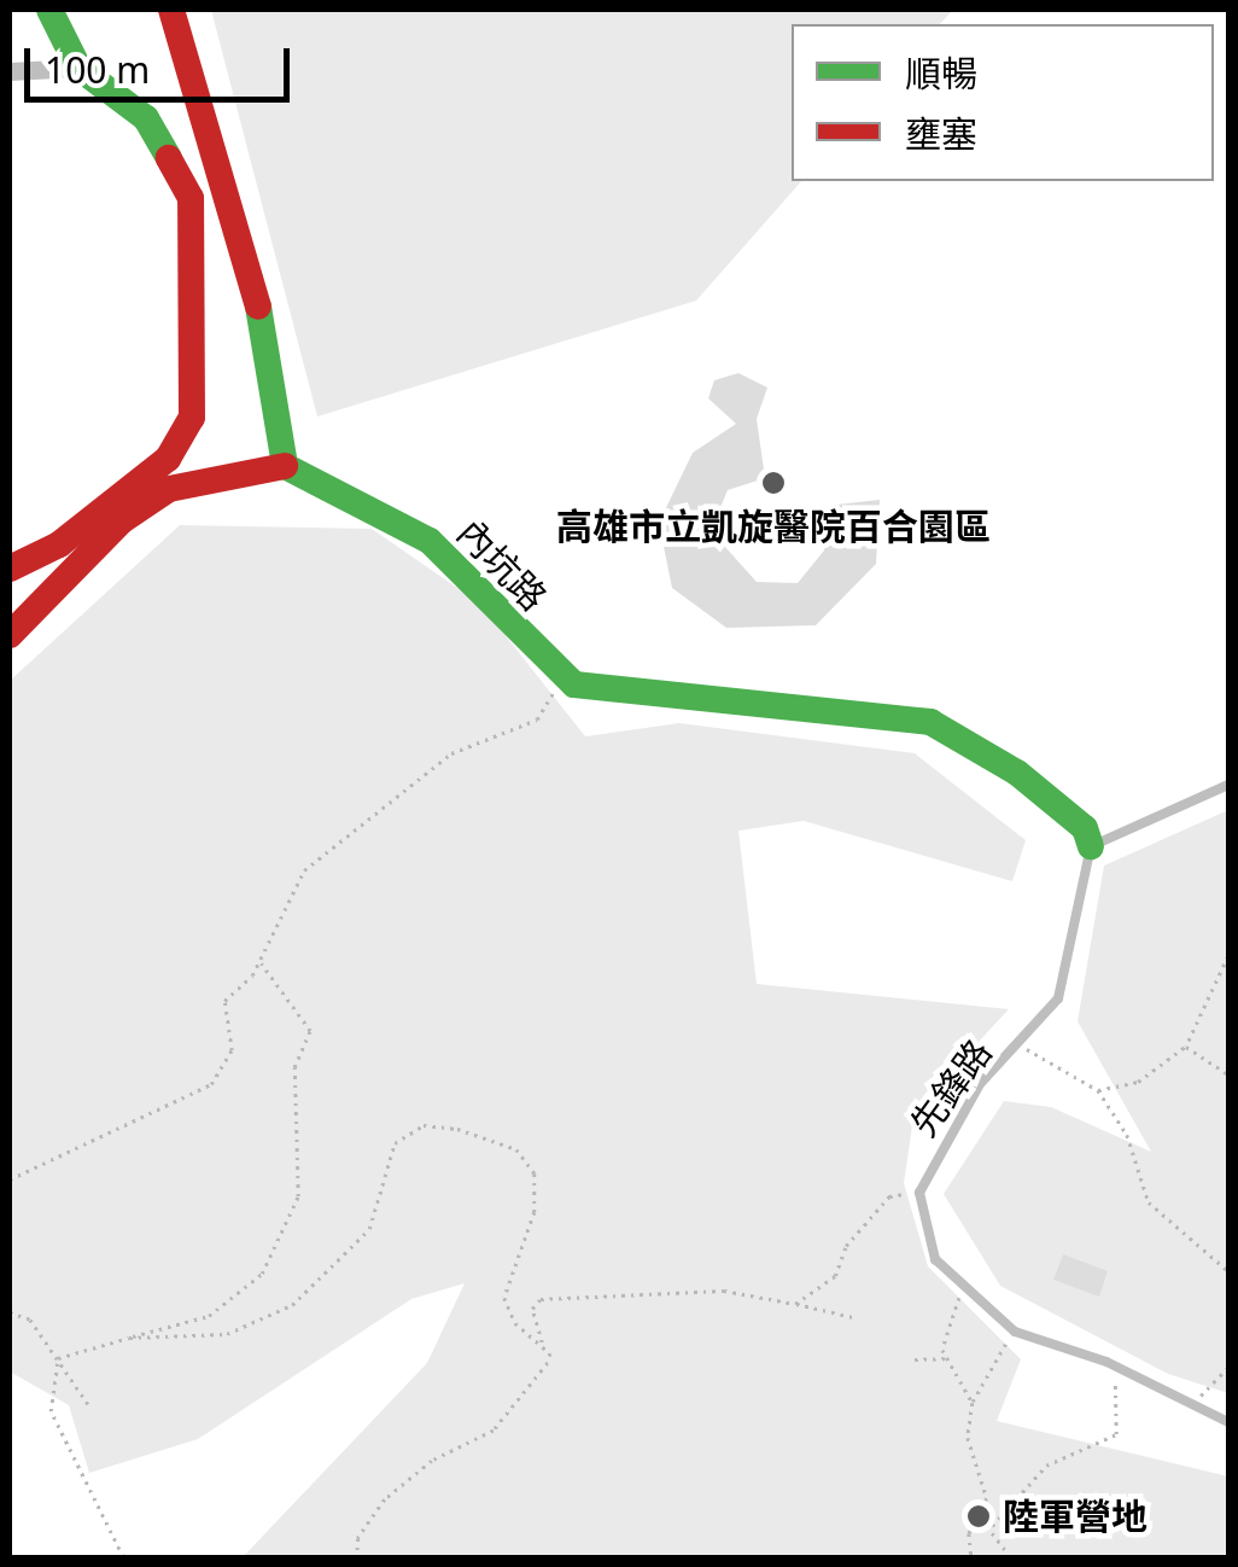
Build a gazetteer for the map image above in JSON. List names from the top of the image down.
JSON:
{
  "streets": {
    "street": ["內坑路"],
    "lane": ["先鋒路"]
  },
  "crossings": [
    ["內坑路", "先鋒路"]
  ],
  "places": ["高雄市立凱旋醫院百合園區", "陸軍營地"],
  "legend": ["順暢", "壅塞"],
  "scale_bar": "100 m"
}
